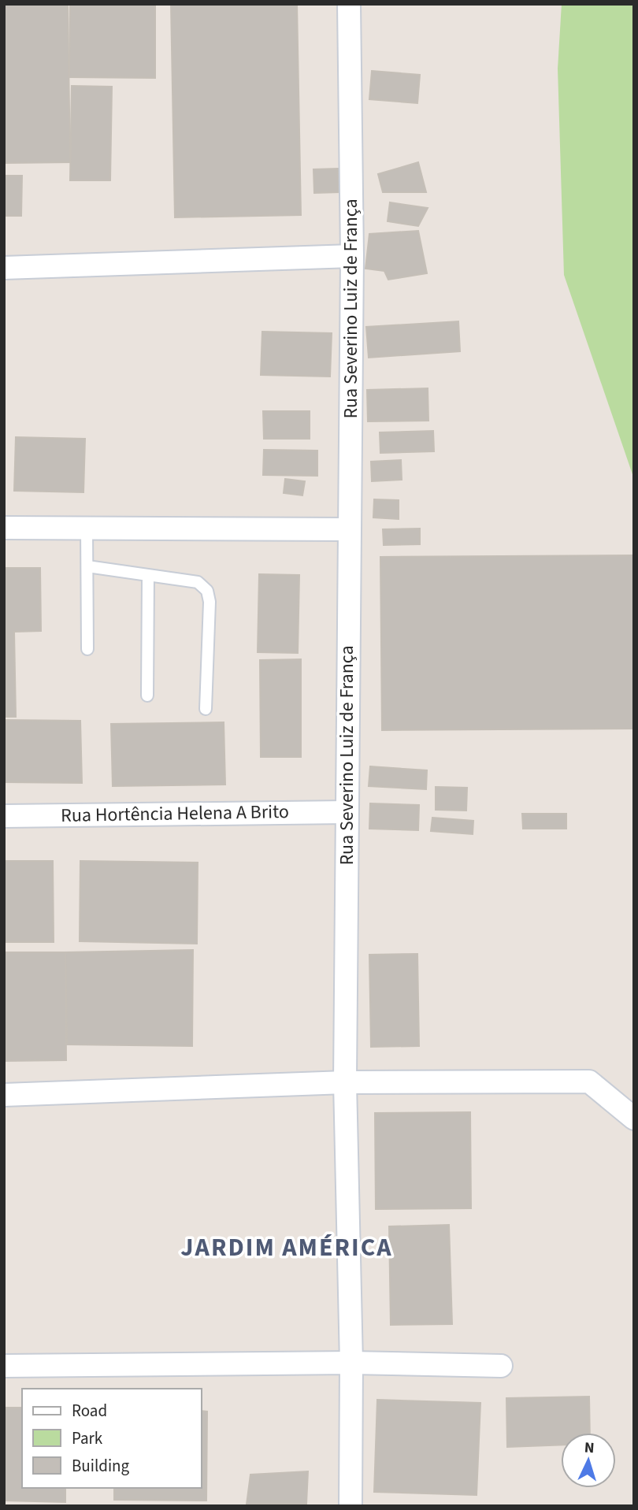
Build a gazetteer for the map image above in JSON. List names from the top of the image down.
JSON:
{
  "streets": {
    "street": ["Rua Severino Luiz de França", "Rua Hortência Helena A Brito"]
  },
  "crossings": [
    ["Rua Severino Luiz de França", "Rua Hortência Helena A Brito"]
  ],
  "districts": ["JARDIM AMÉRICA"],
  "legend": ["Road", "Park", "Building"],
  "north": "top"
}
